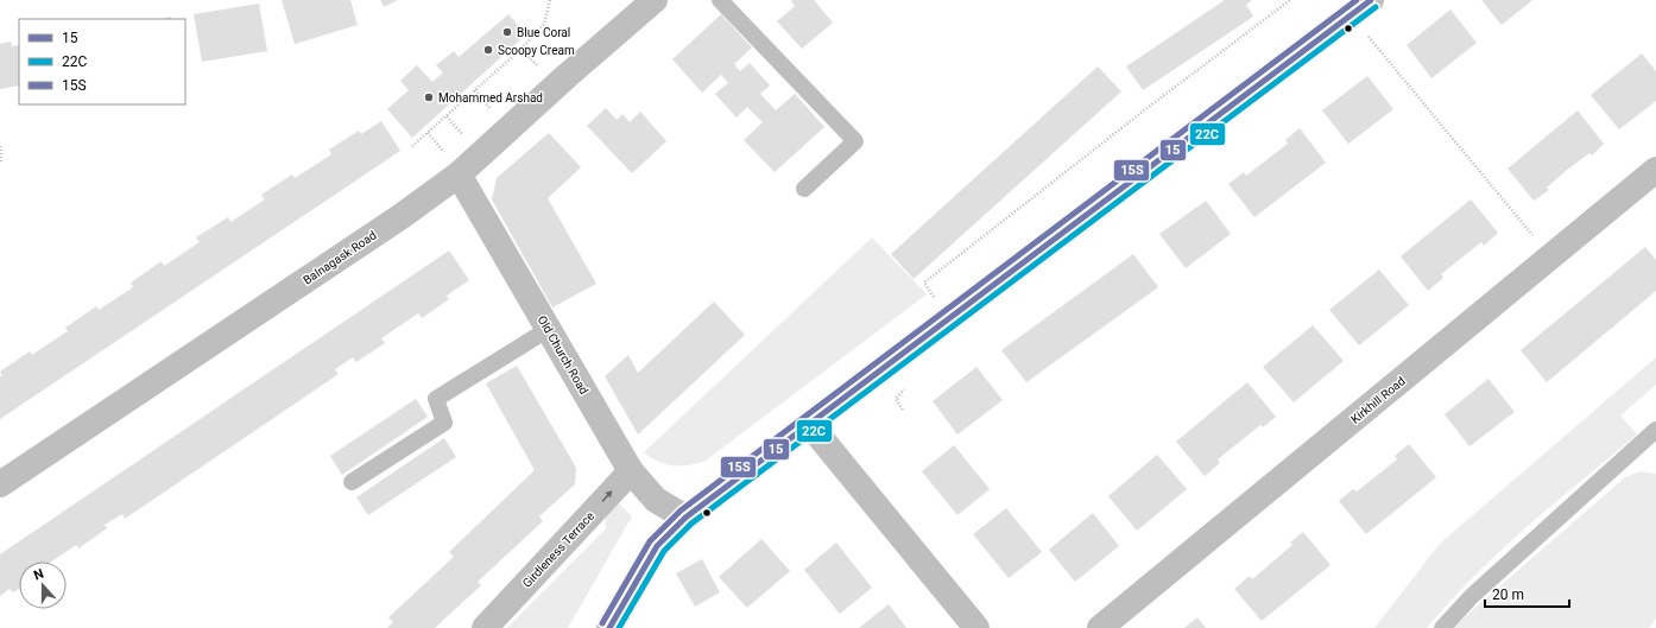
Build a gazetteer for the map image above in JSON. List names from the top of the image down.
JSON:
{
  "streets": {
    "street": [
      "Balnagask Road",
      "Old Church Road",
      "Kirkhill Road",
      "Girdleness Terrace"
    ]
  },
  "crossings": [
    ["Balnagask Road", "Old Church Road"],
    ["Old Church Road", "Girdleness Terrace"]
  ],
  "places": ["Blue Coral", "Scoopy Cream", "Mohammed Arshad"],
  "lines": ["transit line 15", "transit line 15S", "transit line 22C"],
  "legend": ["15", "22C", "15S"],
  "scale_bar": "20 m",
  "north": "top"
}
